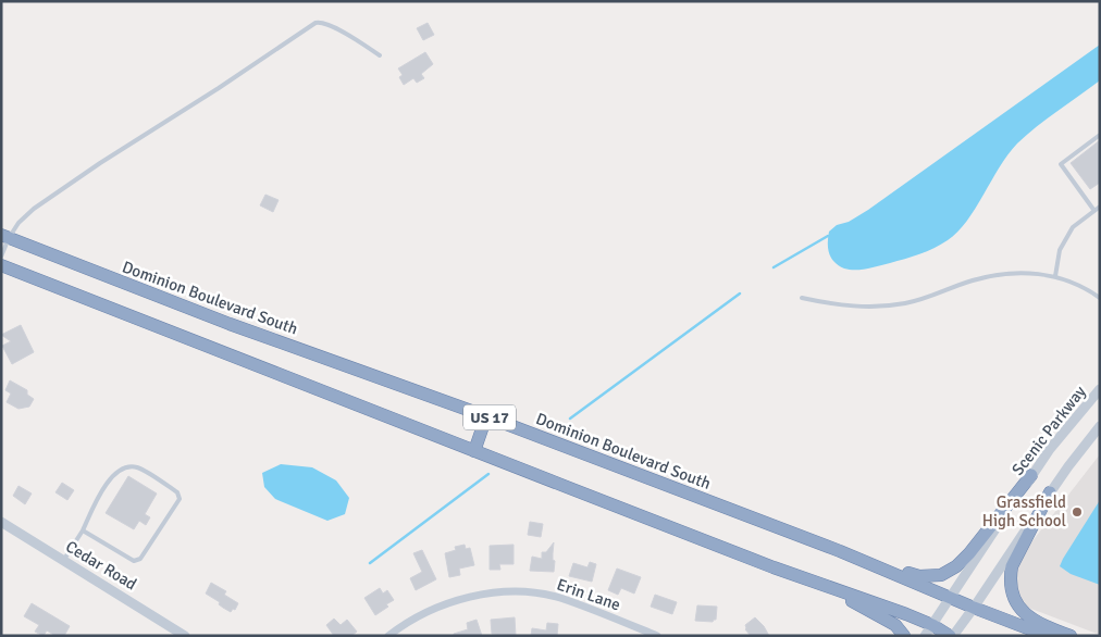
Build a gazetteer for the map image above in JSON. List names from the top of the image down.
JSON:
{
  "streets": {
    "highway": ["Dominion Boulevard South", "US 17"],
    "street": ["Scenic Parkway", "Cedar Road", "Erin Lane"]
  },
  "crossings": [
    ["Dominion Boulevard South", "Scenic Parkway"],
    ["US 17", "Scenic Parkway"]
  ],
  "places": ["Grassfield High School"]
}
